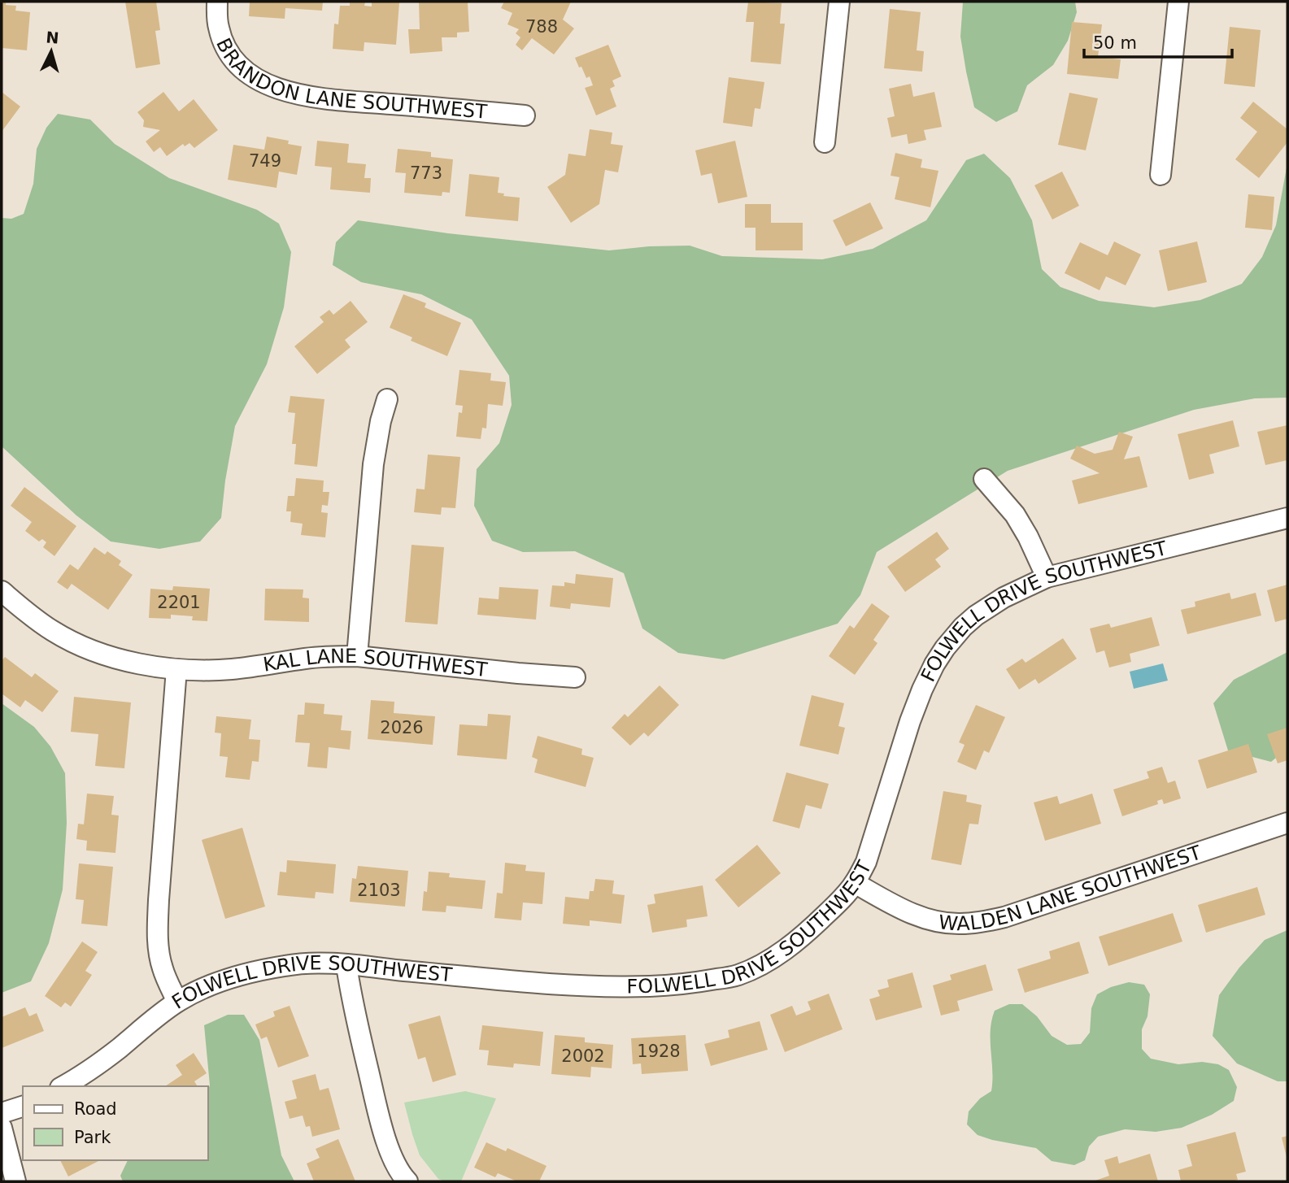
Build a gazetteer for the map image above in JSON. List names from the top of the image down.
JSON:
{
  "streets": {
    "street": [
      "BRANDON LANE SOUTHWEST",
      "FOLWELL DRIVE SOUTHWEST",
      "KAL LANE SOUTHWEST",
      "WALDEN LANE SOUTHWEST"
    ]
  },
  "crossings": [
    ["FOLWELL DRIVE SOUTHWEST", "WALDEN LANE SOUTHWEST"]
  ],
  "house_numbers": [
    "788",
    "749",
    "773",
    "2201",
    "2026",
    "2103",
    "1928",
    "2002"
  ],
  "legend": ["Road", "Park"],
  "scale_bar": "50 m",
  "north": "top"
}
